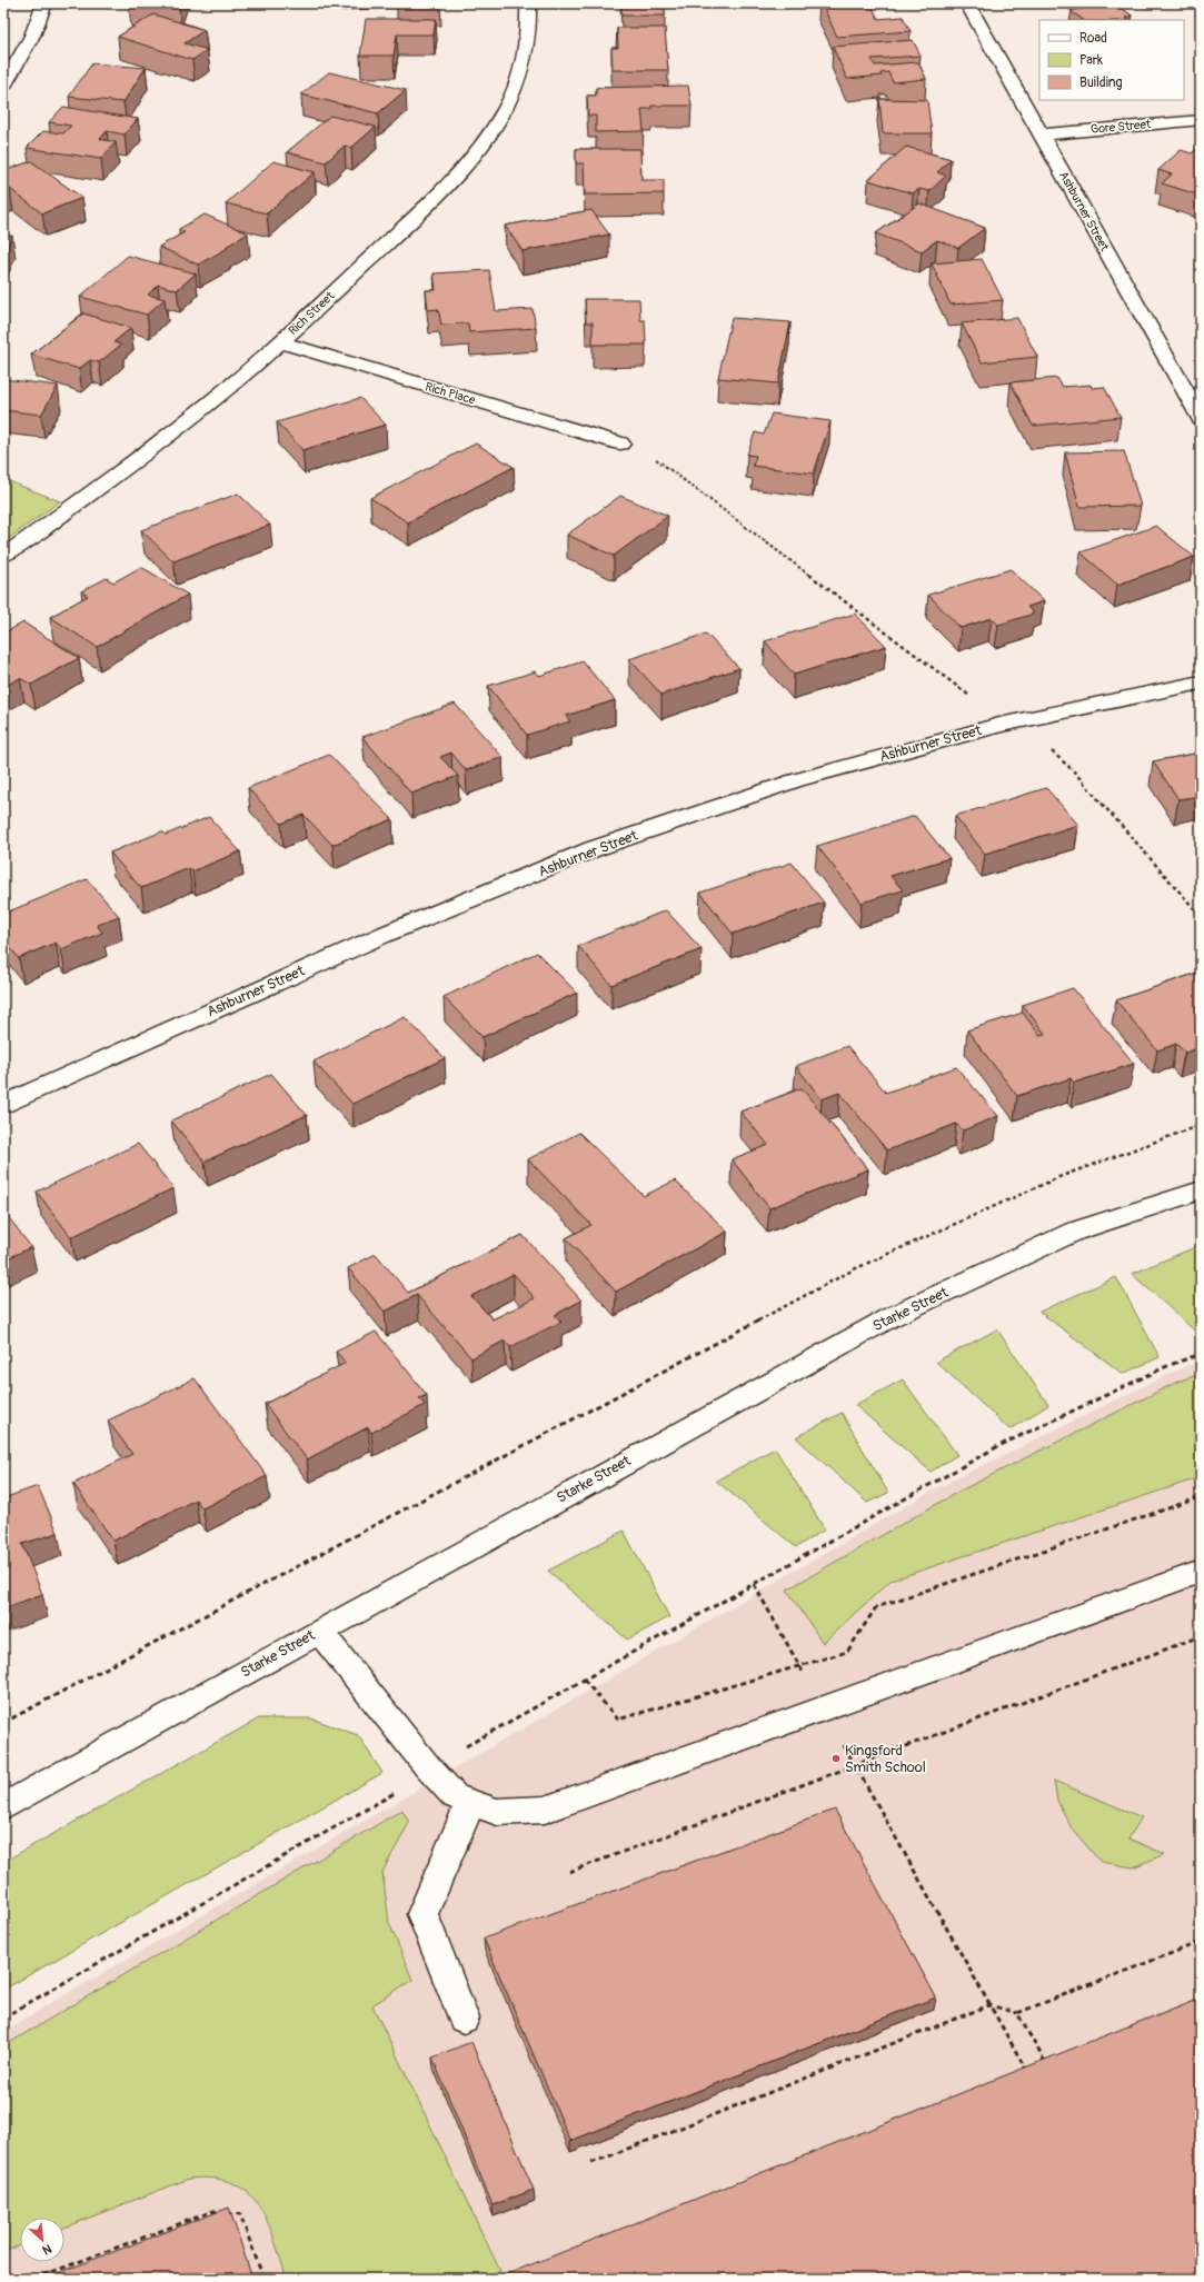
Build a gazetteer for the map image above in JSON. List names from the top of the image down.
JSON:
{
  "streets": {
    "street": [
      "Gore Street",
      "Ashburner Street",
      "Rich Street",
      "Rich Place",
      "Starke Street"
    ]
  },
  "crossings": [
    ["Gore Street", "Ashburner Street"],
    ["Rich Street", "Rich Place"]
  ],
  "places": ["Kingsford Smith School"],
  "legend": ["Road", "Park", "Building"],
  "north": "bottom right"
}
